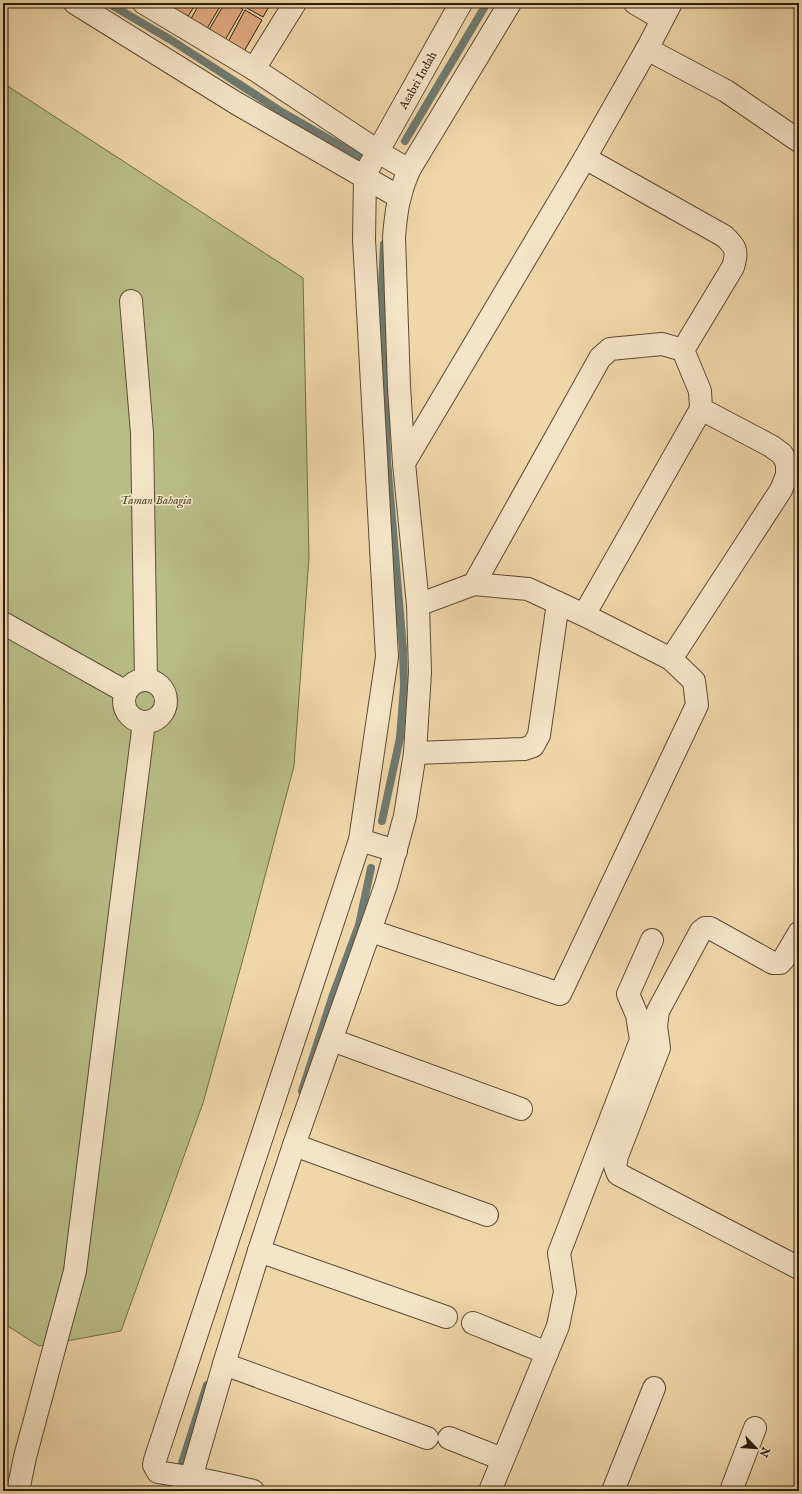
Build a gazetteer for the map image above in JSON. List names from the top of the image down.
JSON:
{
  "streets": {
    "street": ["Asabri Indah"]
  },
  "parks": ["Taman Bahagia"],
  "north": "bottom right"
}
